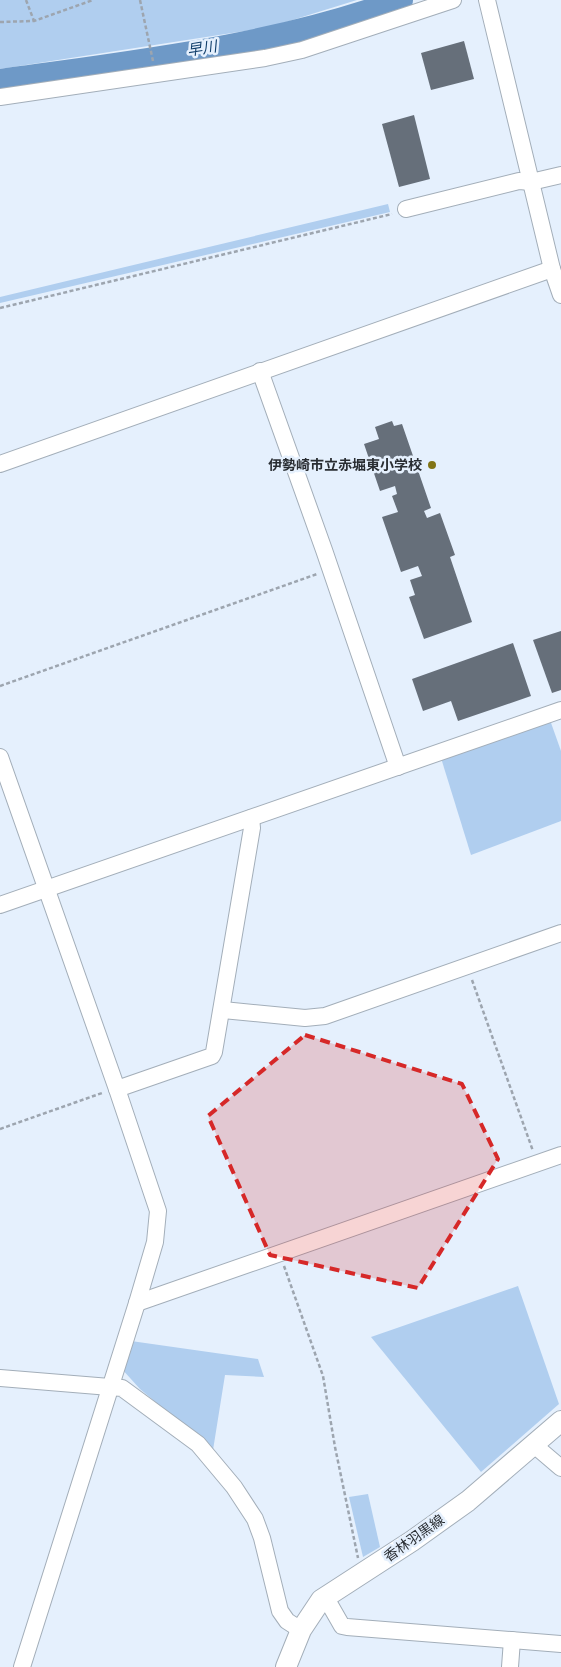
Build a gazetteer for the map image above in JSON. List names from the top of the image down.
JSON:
{
  "streets": {
    "main road": ["香林羽黒線"]
  },
  "water": ["早川"],
  "places": ["伊勢崎市立赤堀東小学校"]
}
